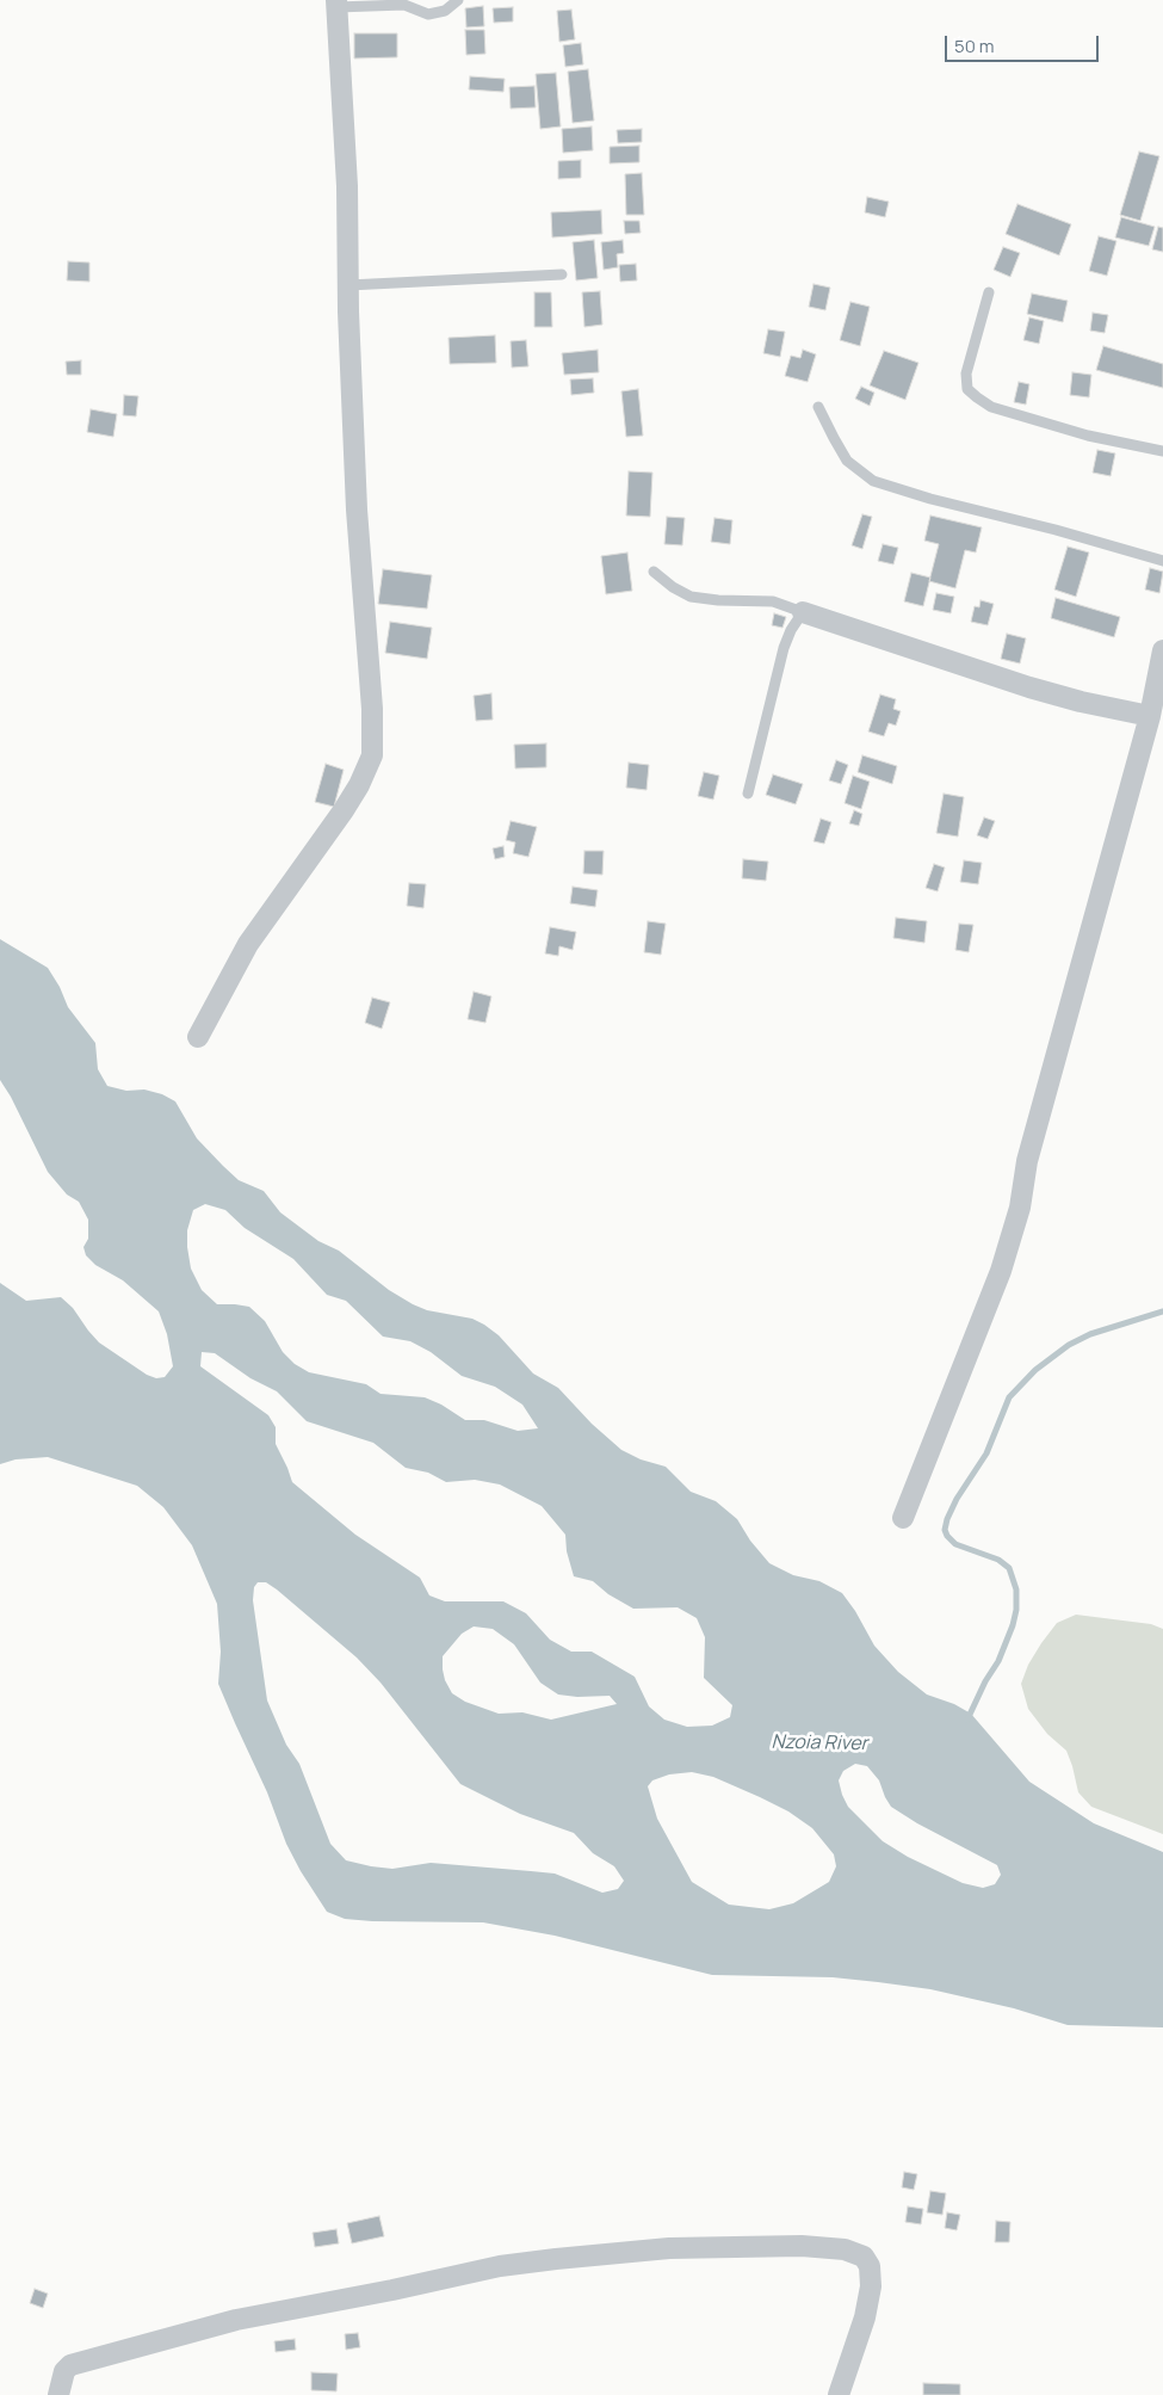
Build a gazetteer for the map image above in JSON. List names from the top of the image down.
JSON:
{
  "water": ["Nzoia River"],
  "scale_bar": "50 m"
}
